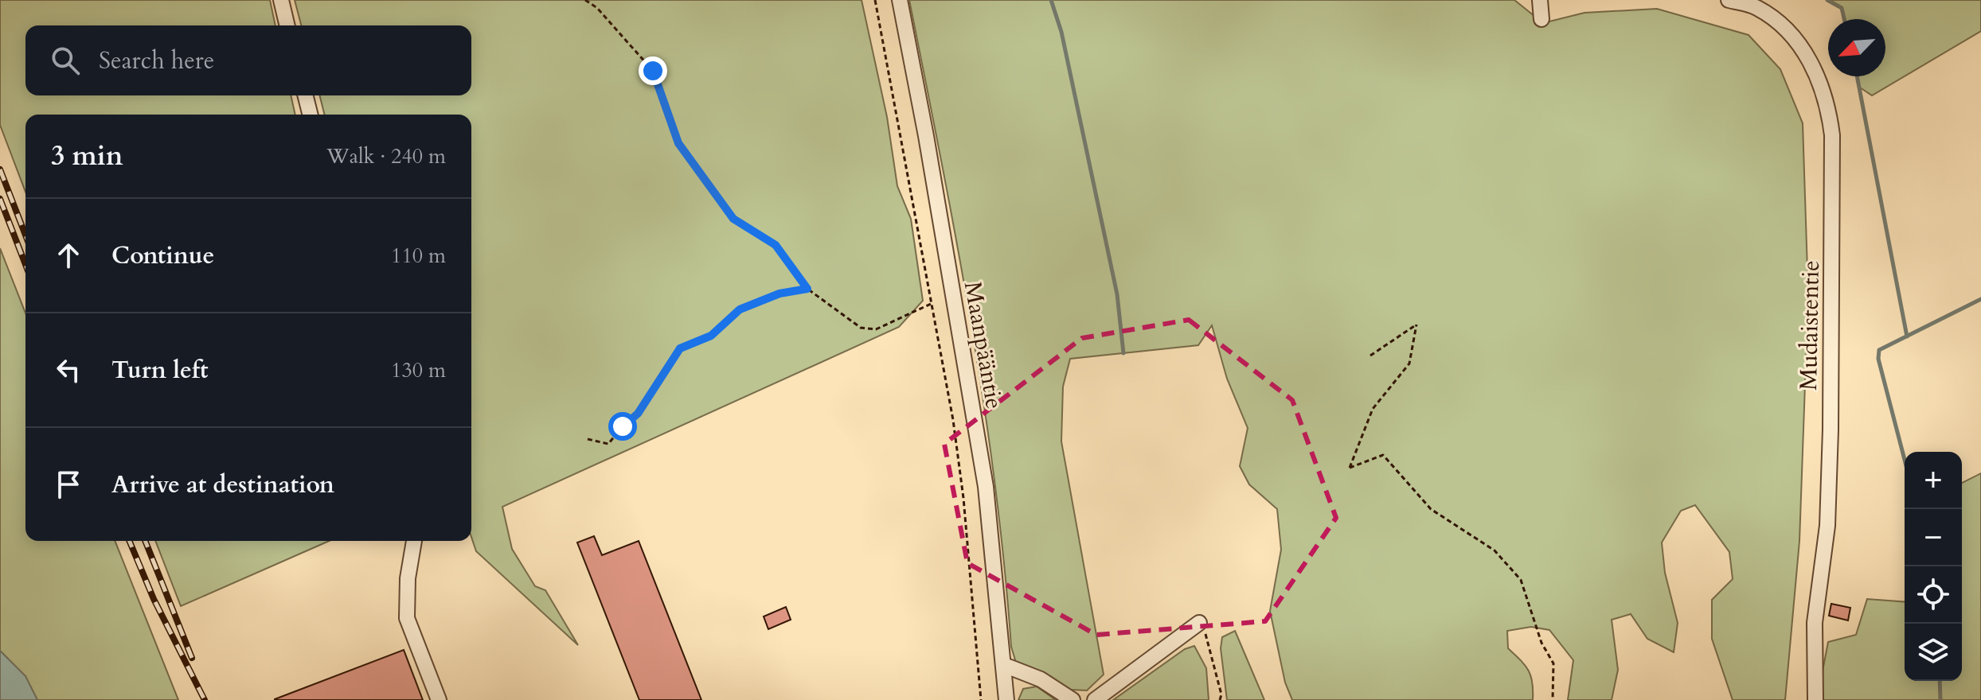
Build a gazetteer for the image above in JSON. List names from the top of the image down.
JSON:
{
  "streets": {
    "street": ["Mudaistentie", "Maanpääntie"]
  },
  "north": "bottom left",
  "page": {
    "search": "Search here",
    "heading": ["3 min", "Walk · 240 m"],
    "list": [
      ["Continue", "110 m"],
      ["Turn left", "130 m"],
      "Arrive at destination"
    ],
    "map_buttons": ["+", "−"]
  }
}
